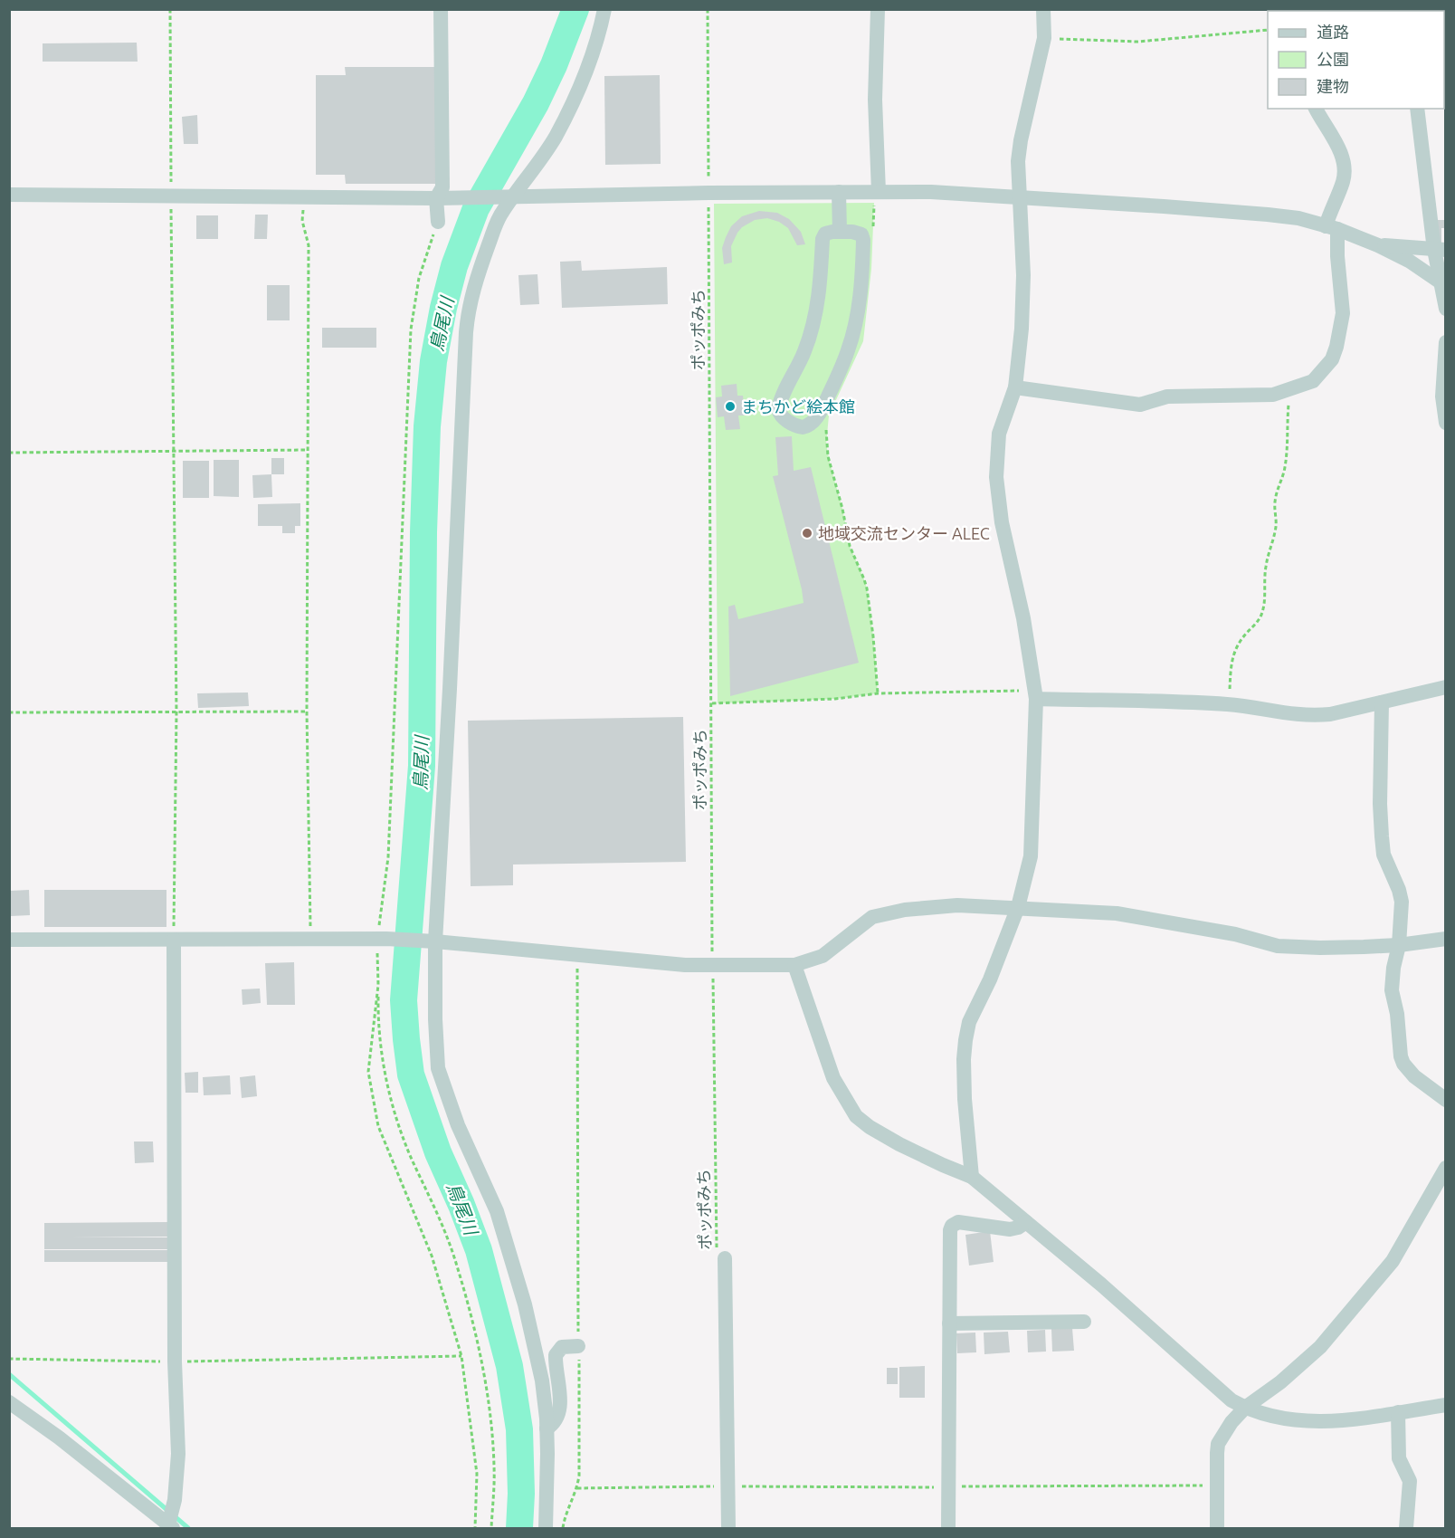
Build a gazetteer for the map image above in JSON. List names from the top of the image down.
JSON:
{
  "streets": {
    "path": ["ポッポみち"]
  },
  "water": ["鳥尾川"],
  "places": ["まちかど絵本館", "地域交流センター ALEC"],
  "legend": ["道路", "公園", "建物"]
}
